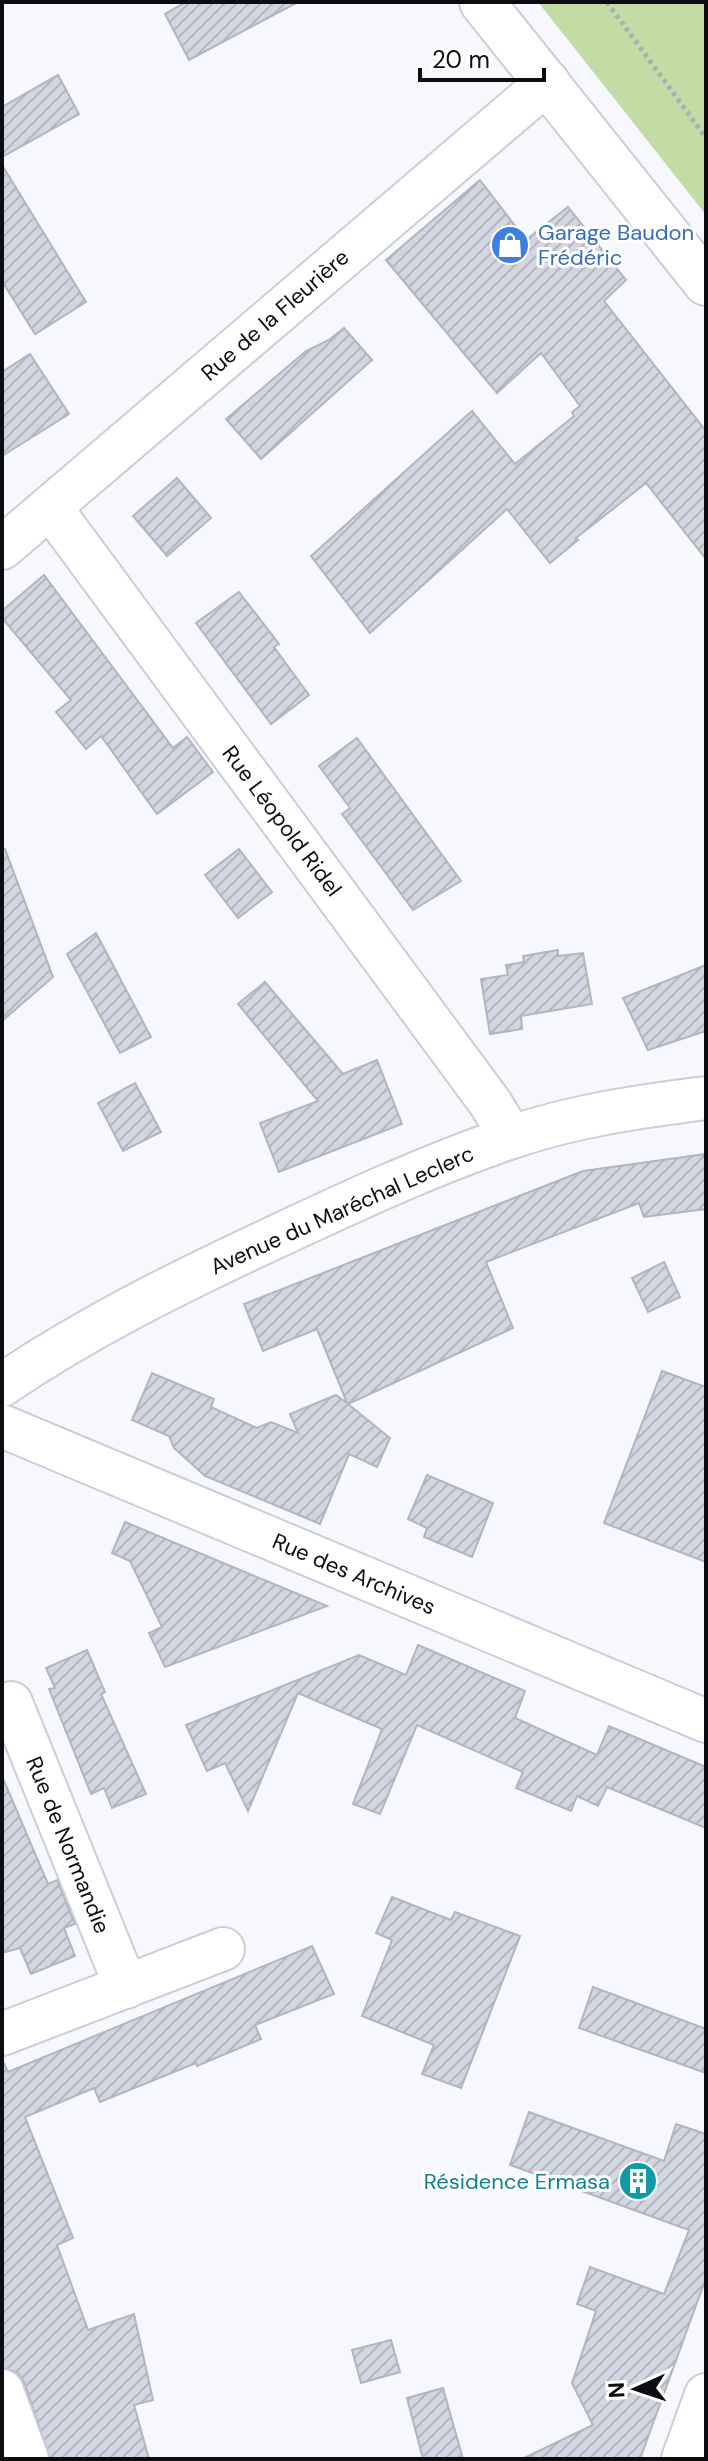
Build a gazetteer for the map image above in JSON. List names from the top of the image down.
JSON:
{
  "streets": {
    "street": [
      "Rue de la Fleurière",
      "Rue Léopold Ridel",
      "Avenue du Maréchal Leclerc",
      "Rue des Archives",
      "Rue de Normandie"
    ]
  },
  "crossings": [
    ["Rue de la Fleurière", "Rue Léopold Ridel"],
    ["Rue Léopold Ridel", "Avenue du Maréchal Leclerc"]
  ],
  "places": {
    "shop": ["Garage Baudon Frédéric"],
    "building": ["Résidence Ermasa"]
  },
  "scale_bar": "20 m",
  "north": "left"
}
